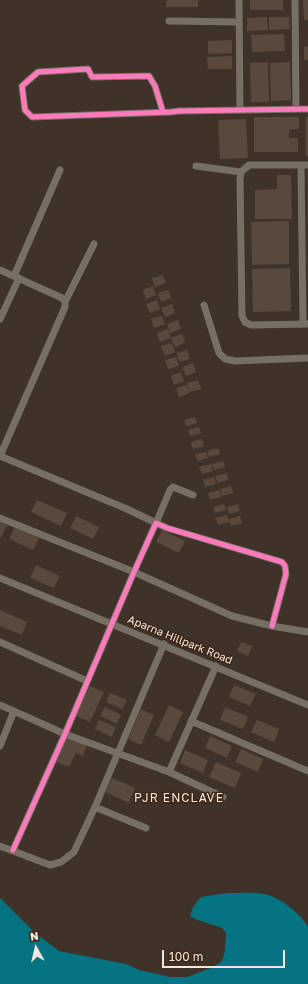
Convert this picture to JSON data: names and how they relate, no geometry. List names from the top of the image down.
{
  "streets": {
    "street": ["Aparna Hillpark Road"]
  },
  "districts": ["PJR ENCLAVE"],
  "scale_bar": "100 m",
  "north": "top"
}
